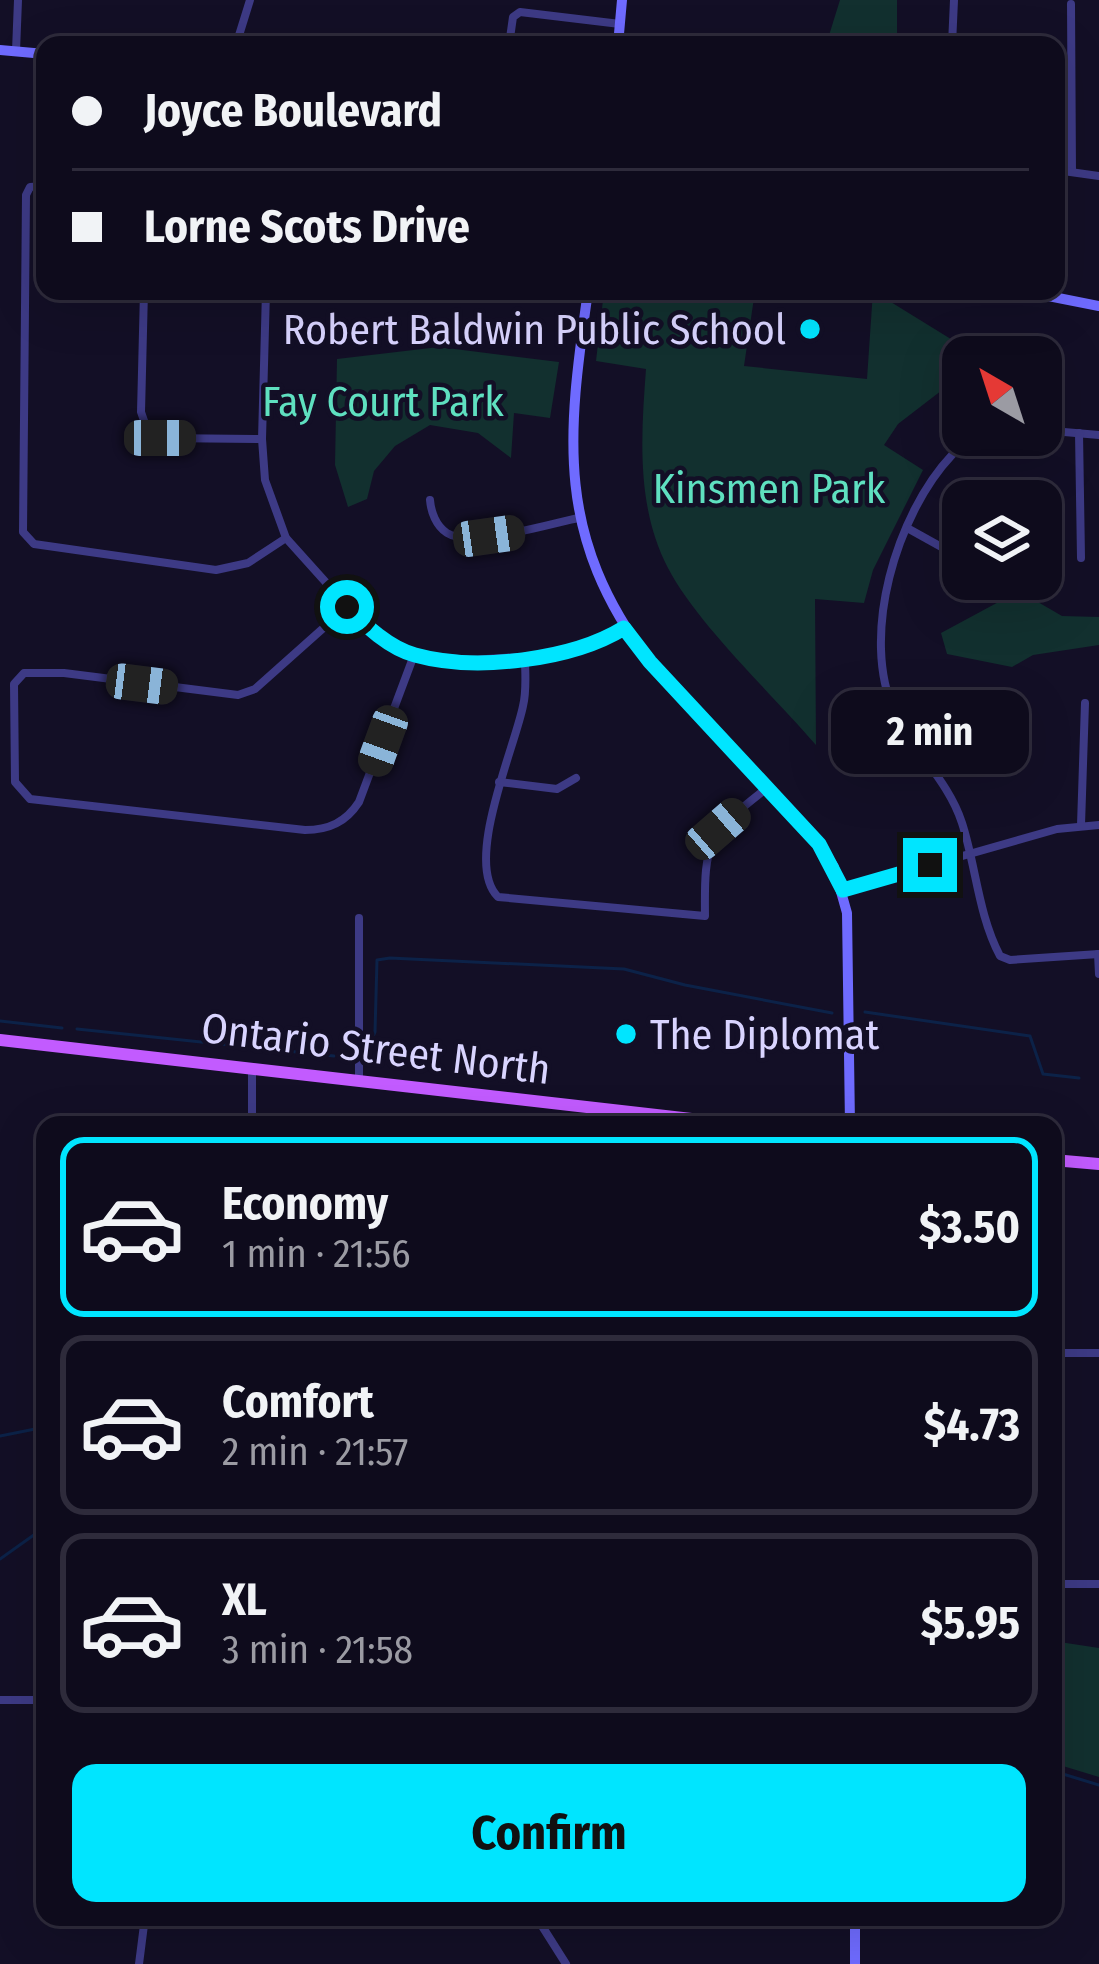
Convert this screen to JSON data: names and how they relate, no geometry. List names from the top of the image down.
{
  "streets": {
    "main road": ["Ontario Street North"]
  },
  "parks": ["Fay Court Park", "Kinsmen Park"],
  "places": ["Robert Baldwin Public School", "The Diplomat"],
  "north": "top left",
  "page": {
    "banner": ["Joyce Boulevard", "Lorne Scots Drive"],
    "bubble": "2 min",
    "list": [
      {
        "name": "Economy",
        "note": "1 min · 21:56",
        "value": "$3.50"
      },
      {
        "name": "Comfort",
        "note": "2 min · 21:57",
        "value": "$4.73"
      },
      {
        "name": "XL",
        "note": "3 min · 21:58",
        "value": "$5.95"
      }
    ],
    "buttons": "Confirm"
  }
}
